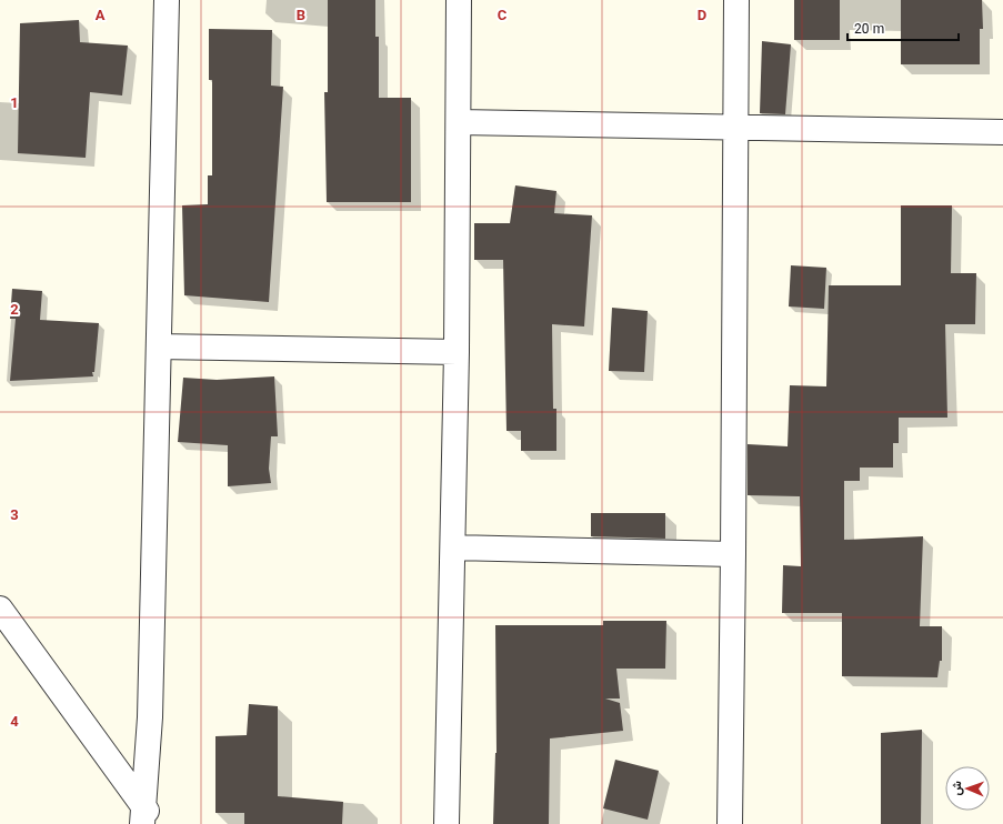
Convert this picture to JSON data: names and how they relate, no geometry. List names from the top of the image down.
{
  "scale_bar": "20 m",
  "north": "left",
  "grid": {
    "columns": [
      "A",
      "B",
      "C",
      "D"
    ],
    "rows": [
      "1",
      "2",
      "3",
      "4"
    ]
  }
}
